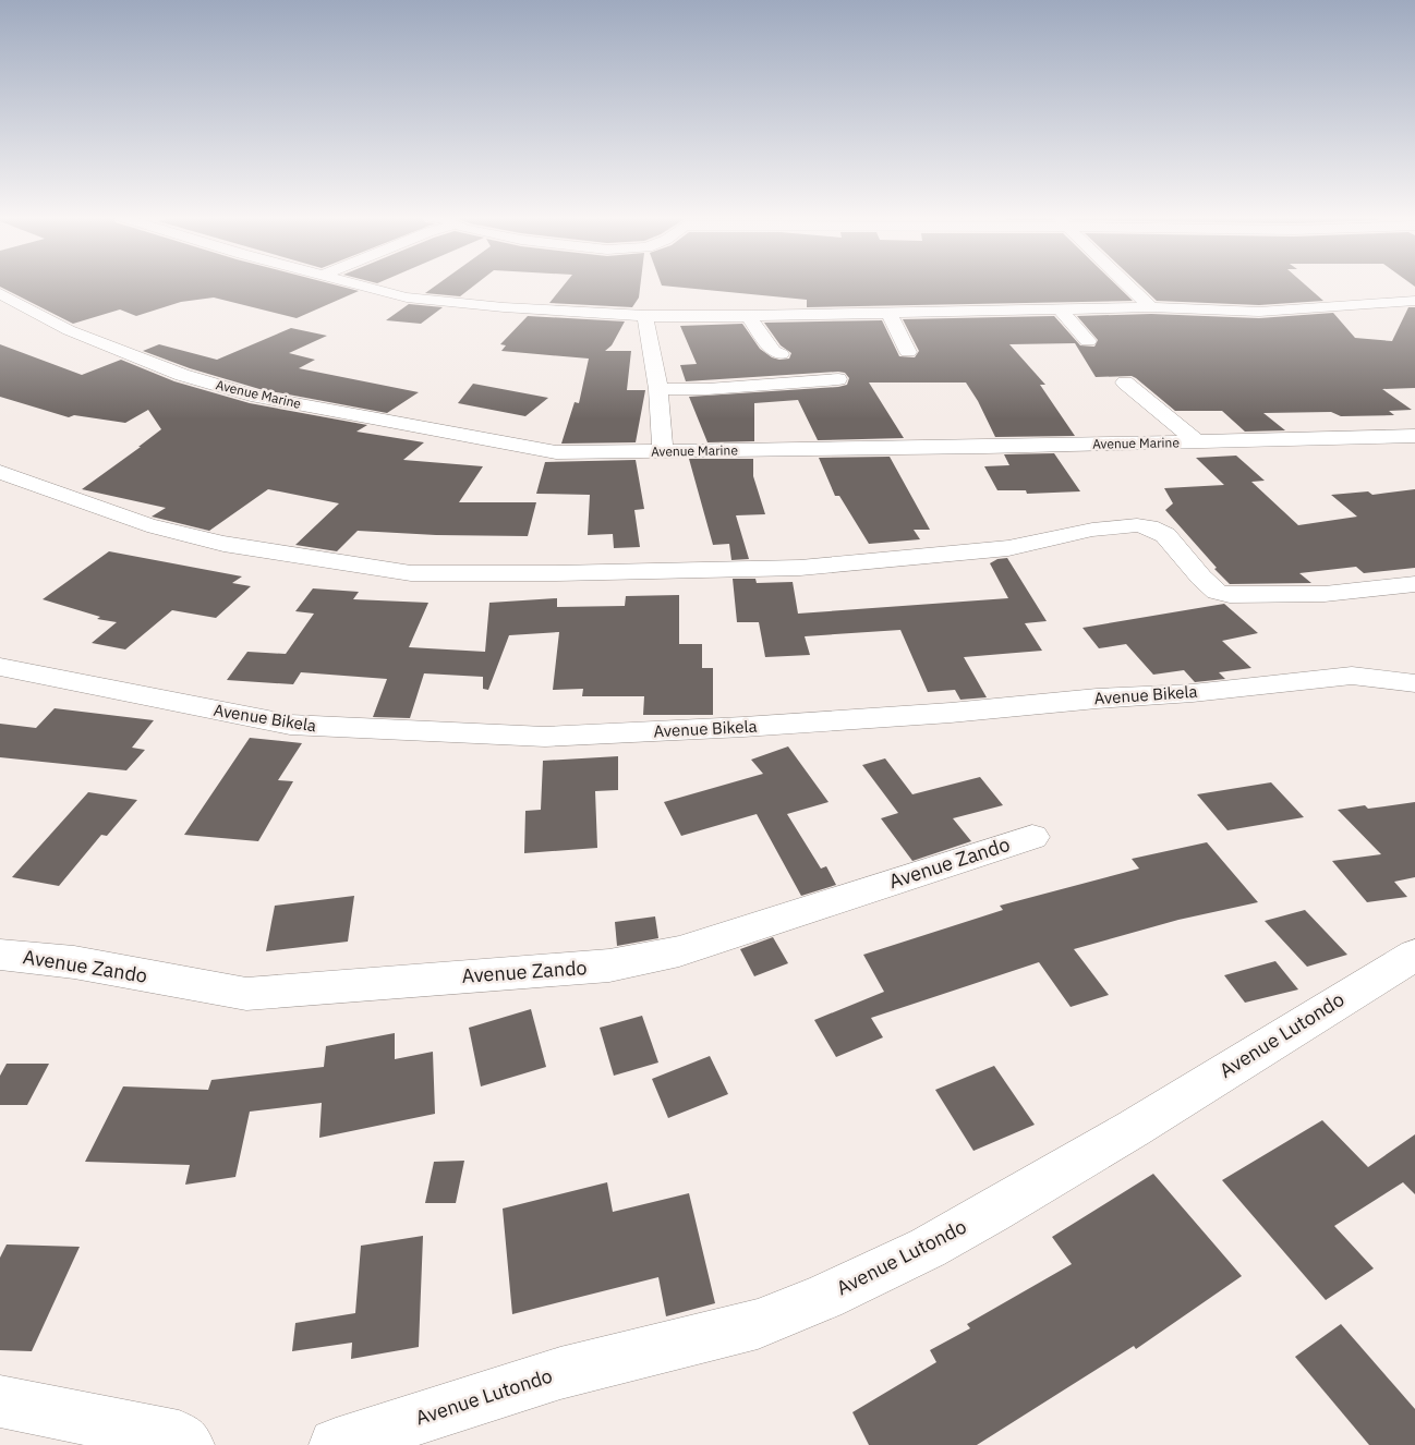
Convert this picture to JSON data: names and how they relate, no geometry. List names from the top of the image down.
{
  "streets": {
    "street": [
      "Avenue Marine",
      "Avenue Bikela",
      "Avenue Zando",
      "Avenue Lutondo"
    ]
  }
}
